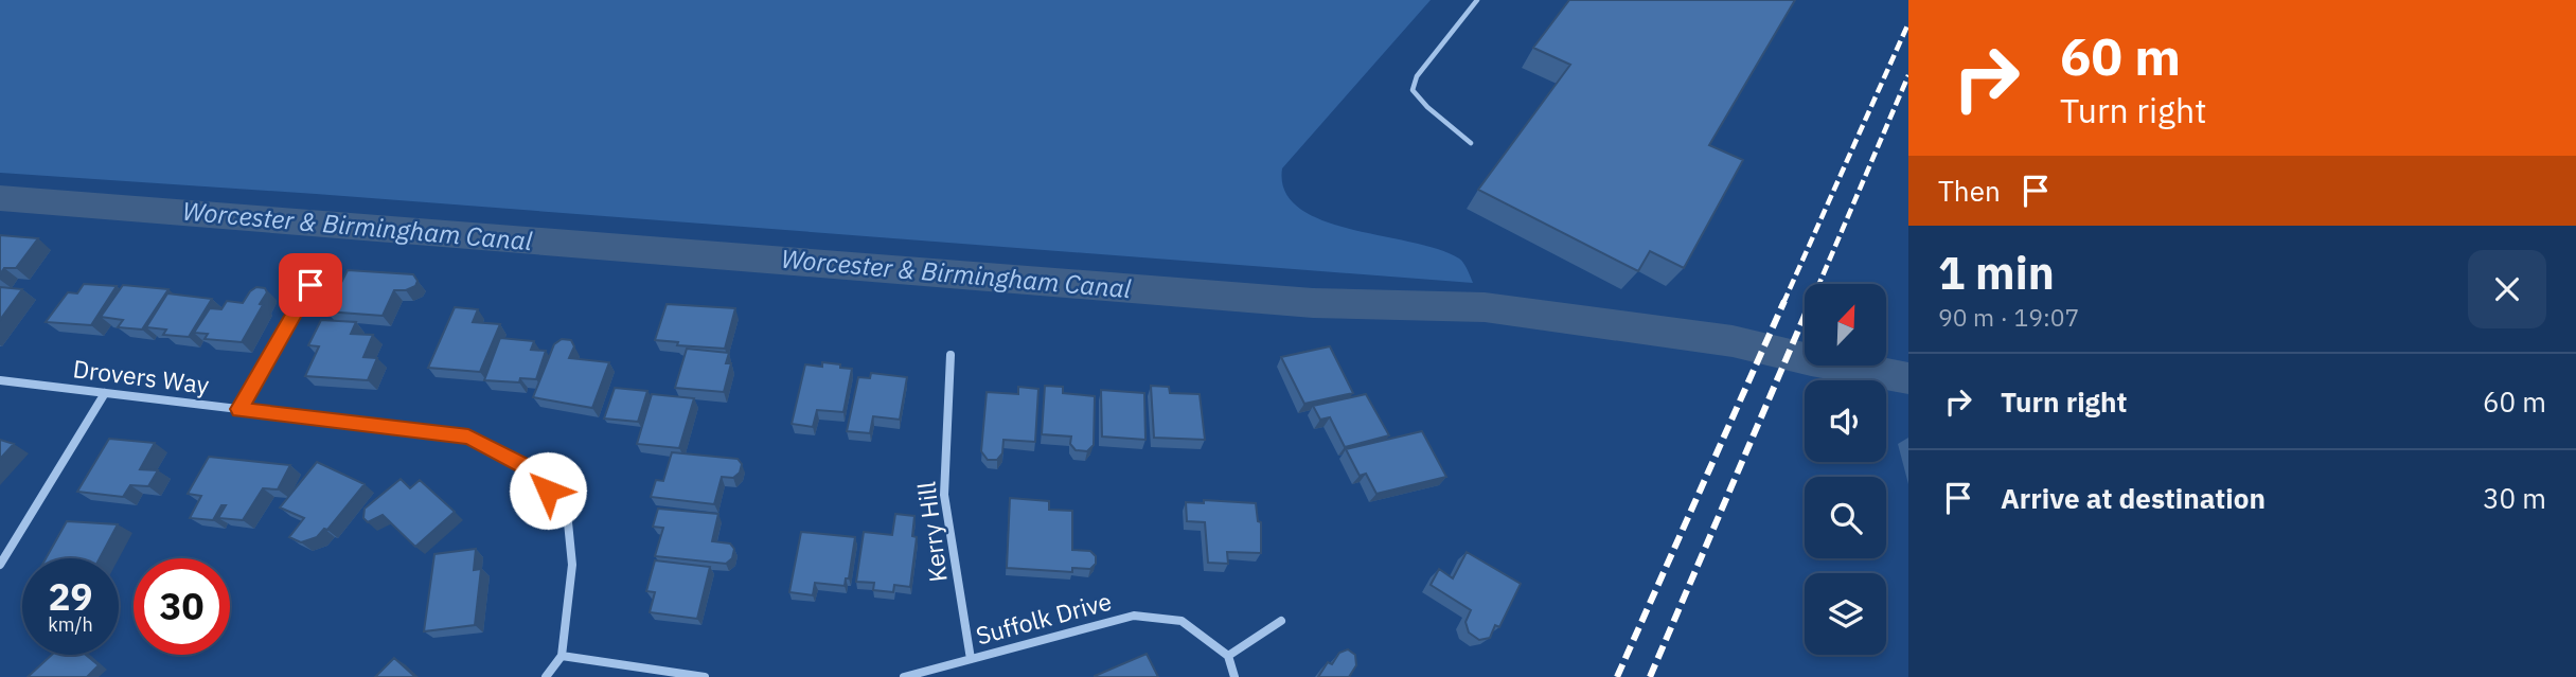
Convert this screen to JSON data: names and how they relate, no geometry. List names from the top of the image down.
{
  "streets": {
    "street": ["Drovers Way", "Kerry Hill", "Suffolk Drive"]
  },
  "crossings": [
    ["Kerry Hill", "Suffolk Drive"]
  ],
  "water": ["Worcester & Birmingham Canal"],
  "north": "top right",
  "page": {
    "turn": ["60 m", "Turn right"],
    "then": "Then",
    "heading": ["1 min", "90 m · 19:07"],
    "list": [
      {
        "name": "Turn right",
        "value": "60 m"
      },
      {
        "name": "Arrive at destination",
        "value": "30 m"
      }
    ],
    "speed": "29 km/h",
    "limit": "30"
  }
}
